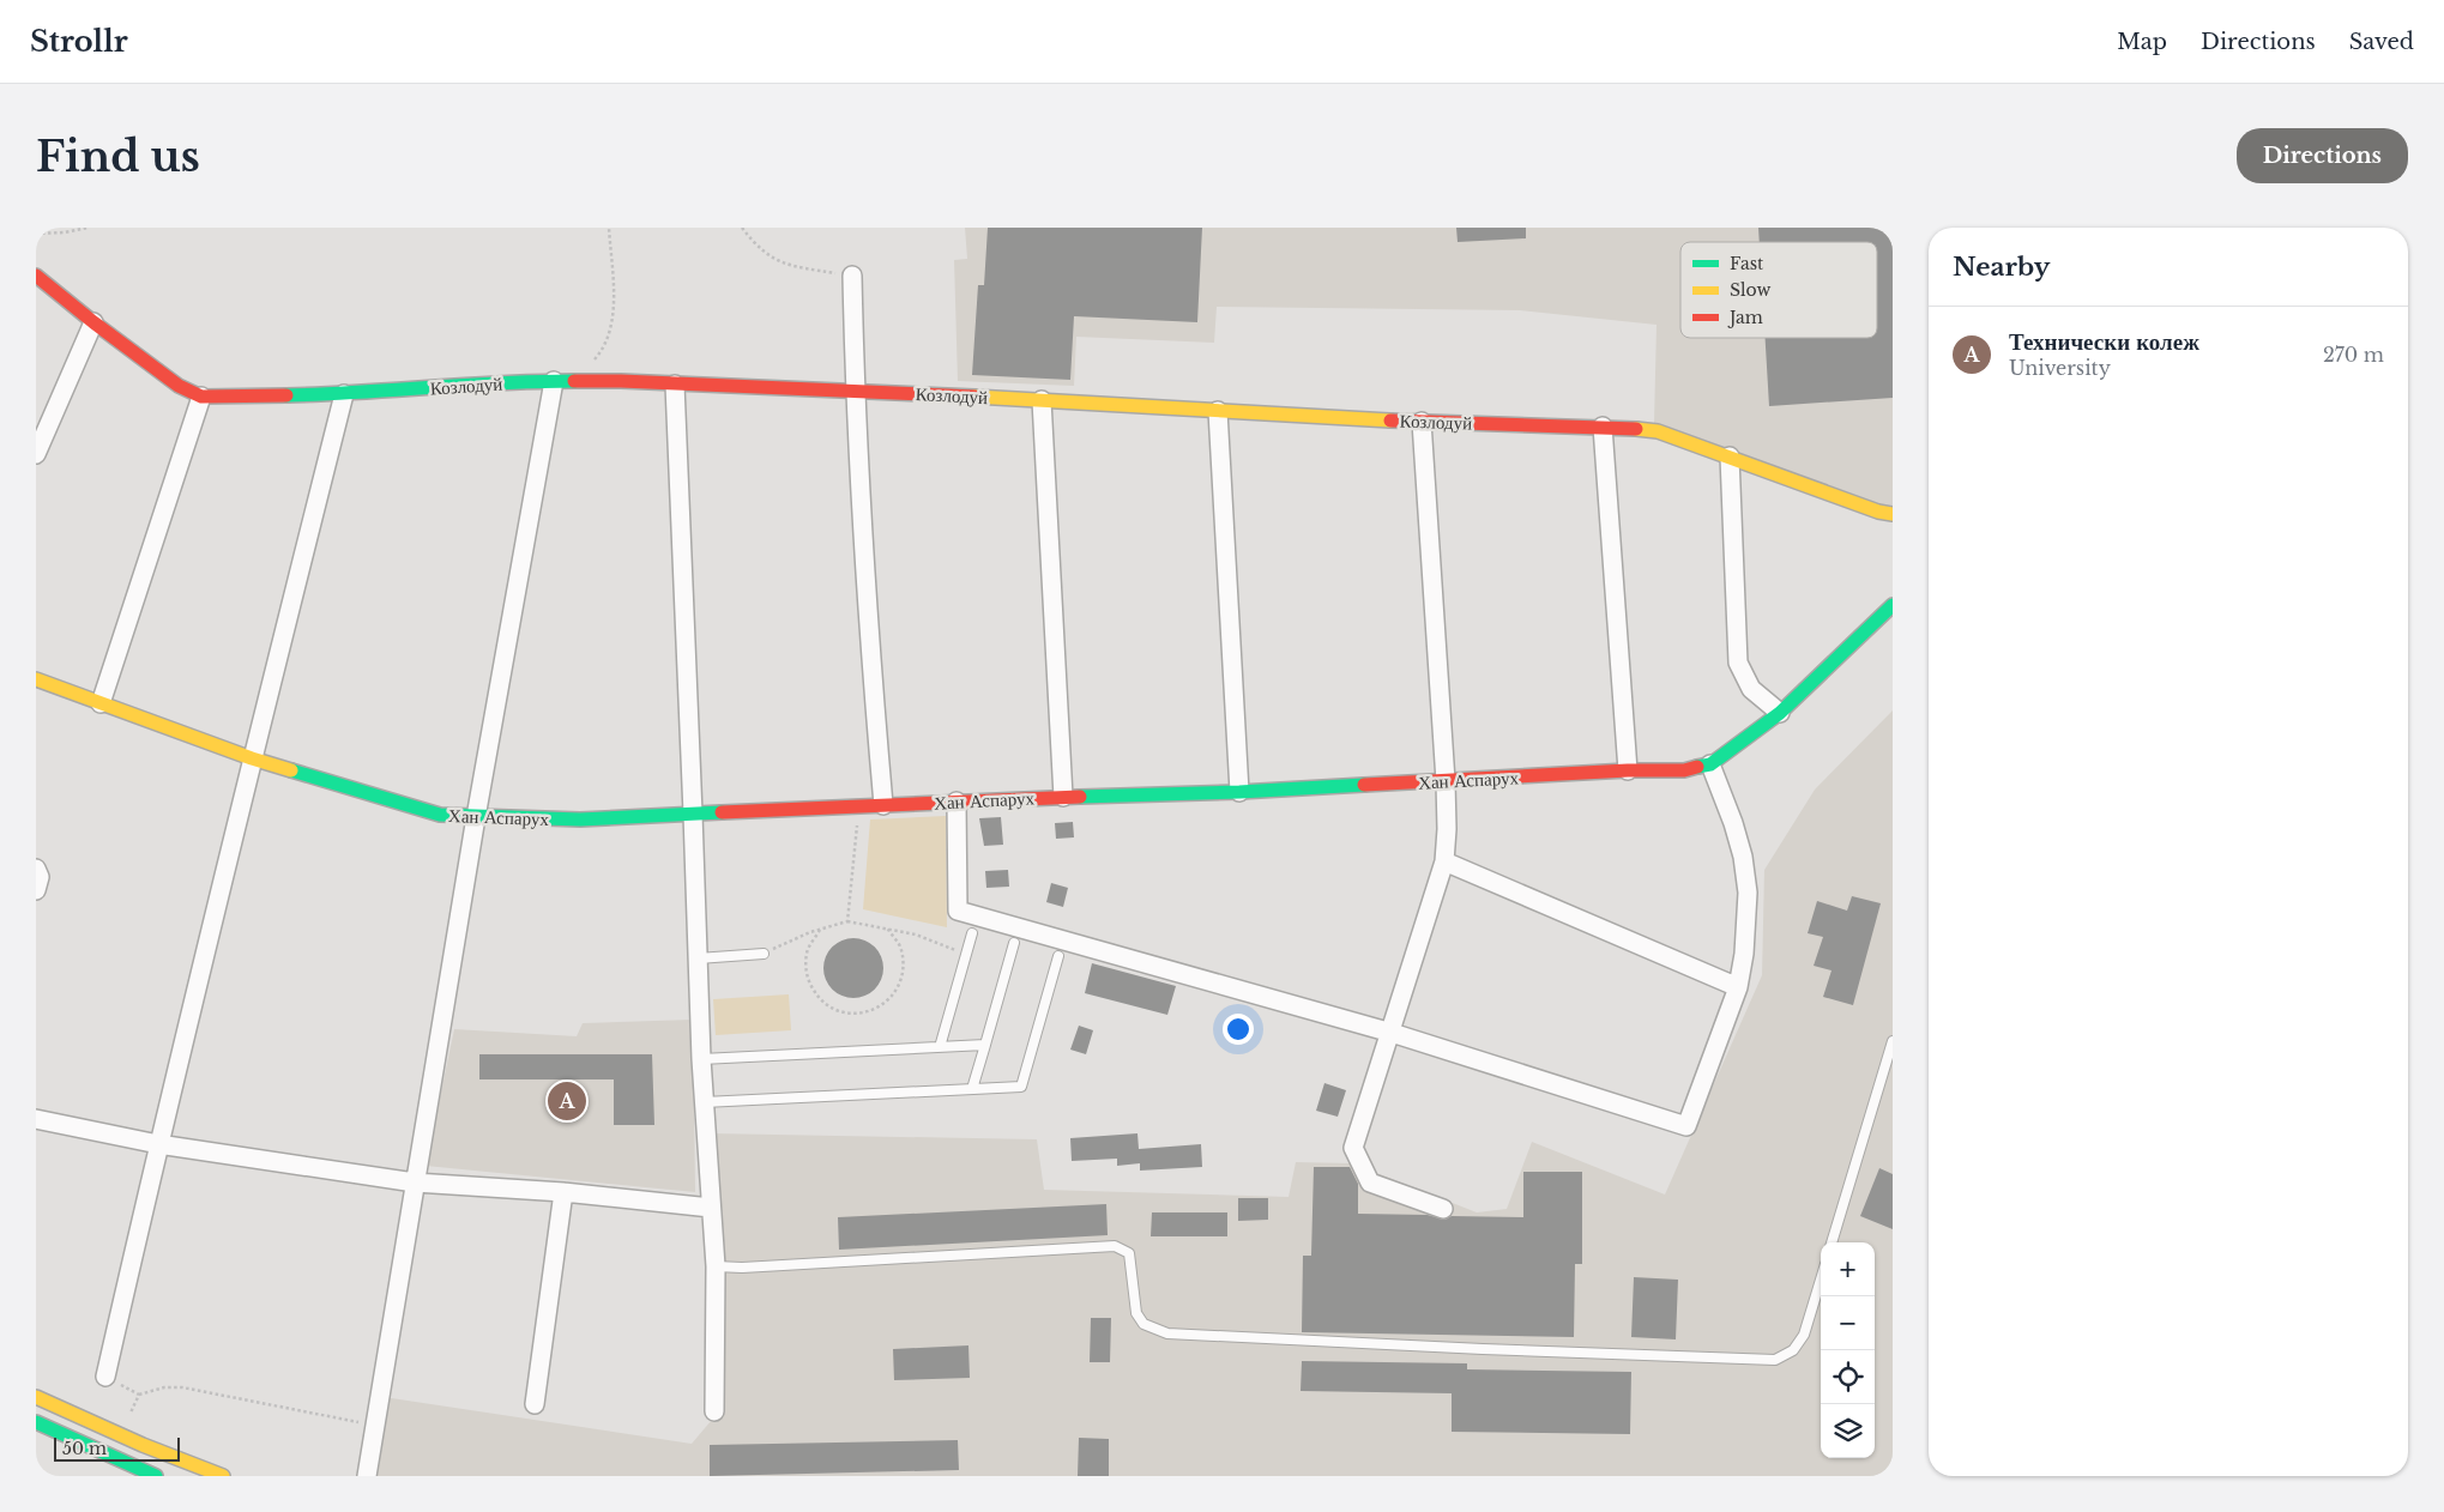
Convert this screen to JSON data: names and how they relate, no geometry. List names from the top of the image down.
{
  "streets": {
    "main road": ["Козлодуй", "Хан Аспарух"]
  },
  "legend": ["Fast", "Slow", "Jam"],
  "scale_bar": "50 m",
  "page": {
    "header": "Strollr",
    "nav": ["Map", "Directions", "Saved"],
    "buttons": "Directions",
    "title": "Find us",
    "heading": "Nearby",
    "list": [
      {
        "mark": "A",
        "name": "Технически колеж",
        "note": "University",
        "value": "270 m"
      }
    ],
    "pins": "A",
    "map_buttons": ["+", "−"],
    "scale": "50 m"
  }
}
